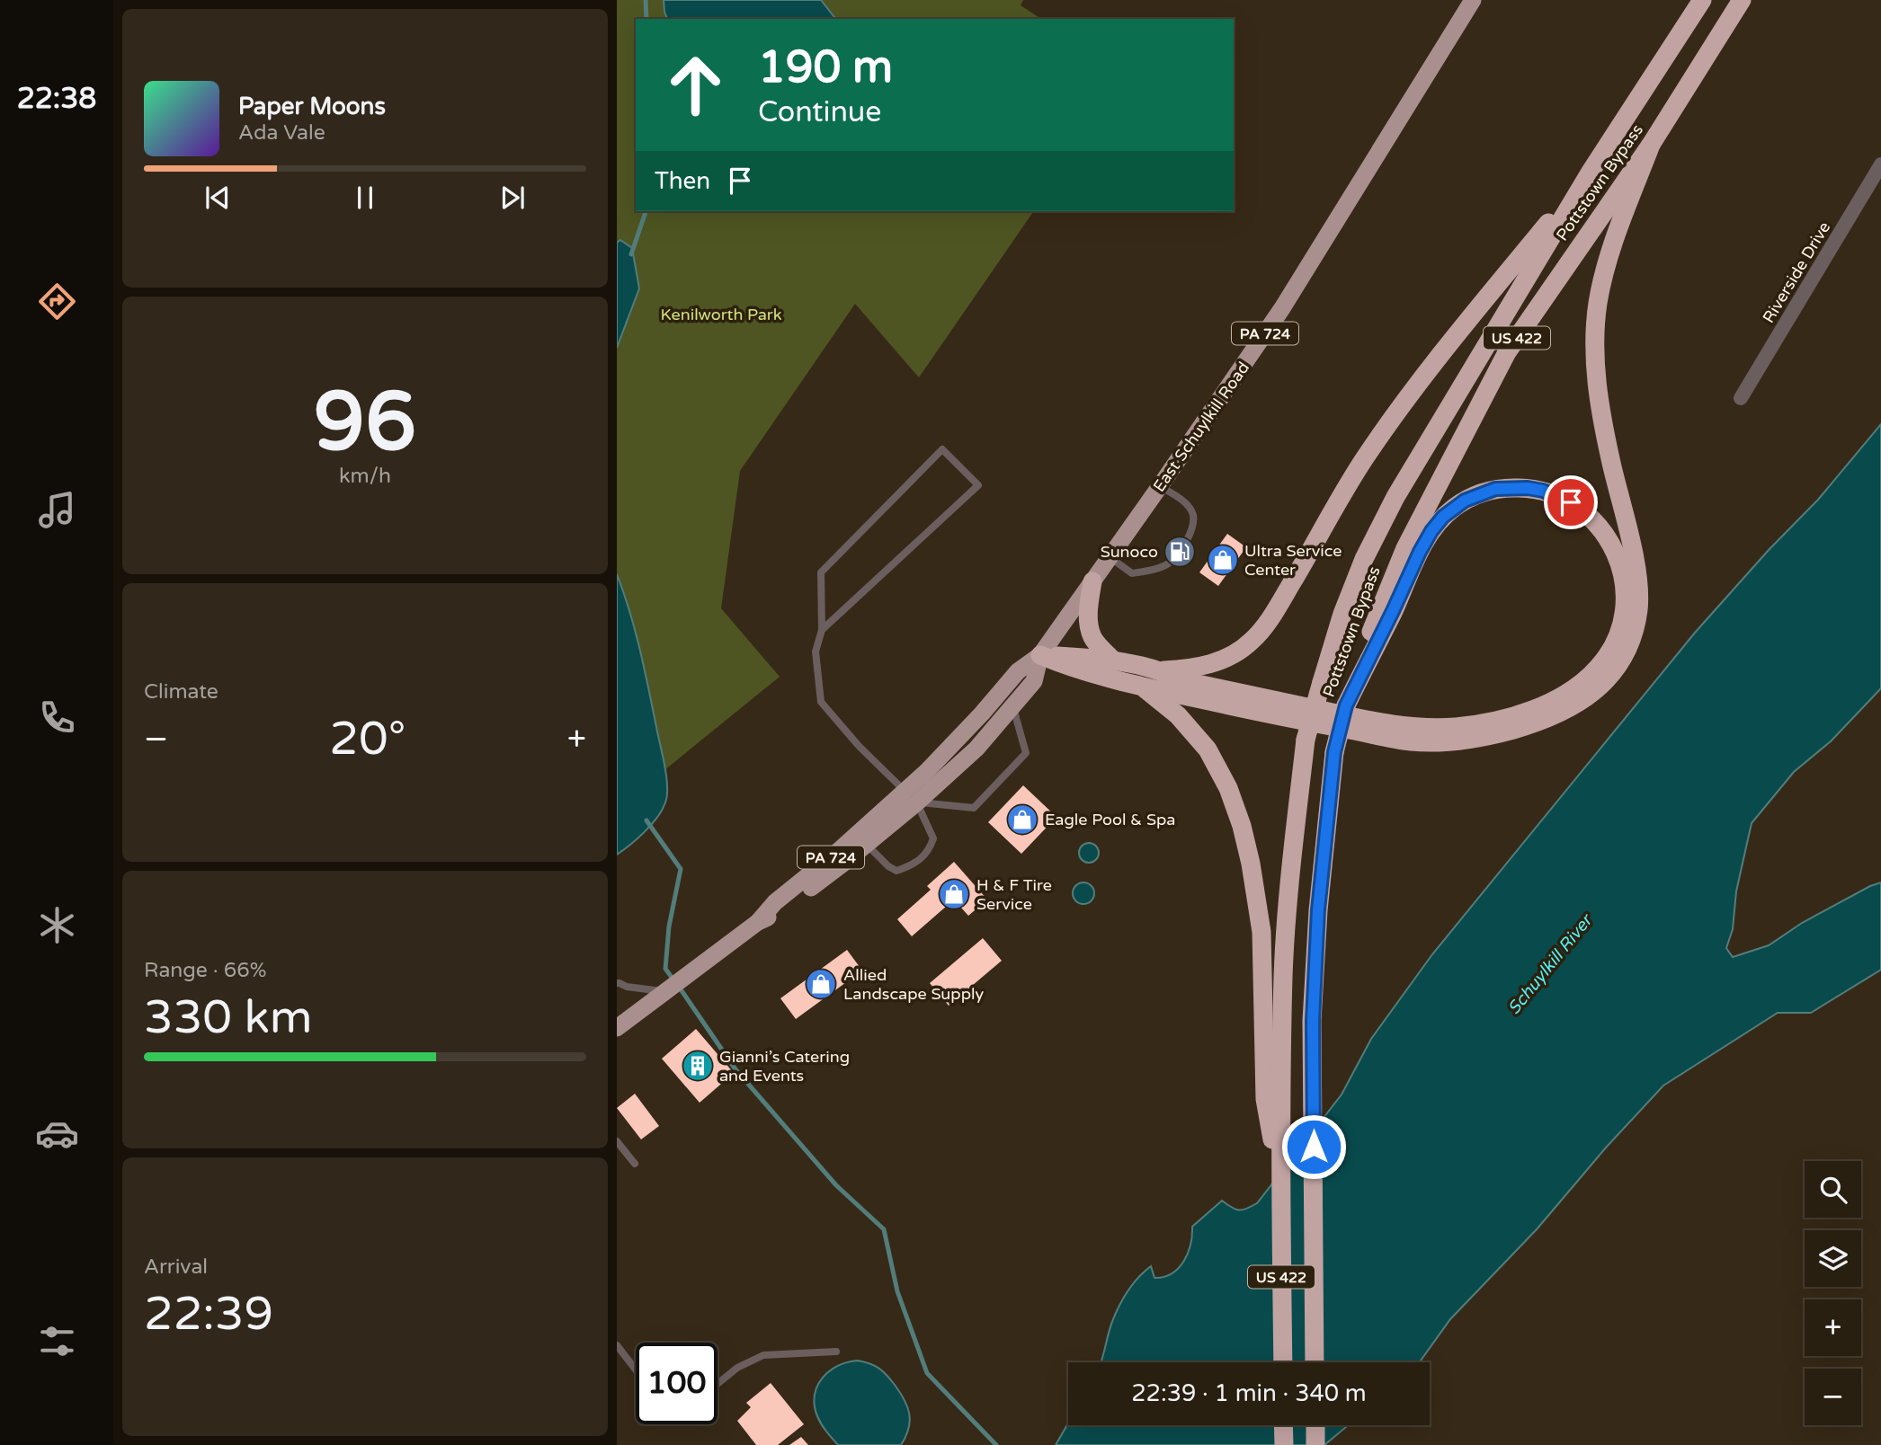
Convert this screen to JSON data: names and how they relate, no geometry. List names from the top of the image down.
{
  "streets": {
    "highway": ["Pottstown Bypass", "US 422"],
    "main road": ["PA 724", "East Schuylkill Road"],
    "street": ["Riverside Drive"]
  },
  "crossings": [
    ["Pottstown Bypass", "US 422"]
  ],
  "water": ["Schuylkill River"],
  "parks": ["Kenilworth Park"],
  "places": {
    "fuel station": ["Sunoco"],
    "shop": [
      "Ultra Service Center",
      "Eagle Pool & Spa",
      "H & F Tire Service",
      "Allied Landscape Supply"
    ],
    "building": ["Gianni’s Catering and Events"]
  },
  "page": {
    "tabs": "22:38",
    "turn": ["190 m", "Continue"],
    "song": ["Paper Moons", "Ada Vale"],
    "then": "Then",
    "tile": [
      ["96", "km/h"],
      "Climate",
      ["Range · 66%", "330 km"],
      ["Arrival", "22:39"]
    ],
    "heat": ["−", "20°", "+"],
    "map_buttons": ["+", "−"],
    "limit": "100",
    "trip": "22:39 · 1 min · 340 m"
  }
}
